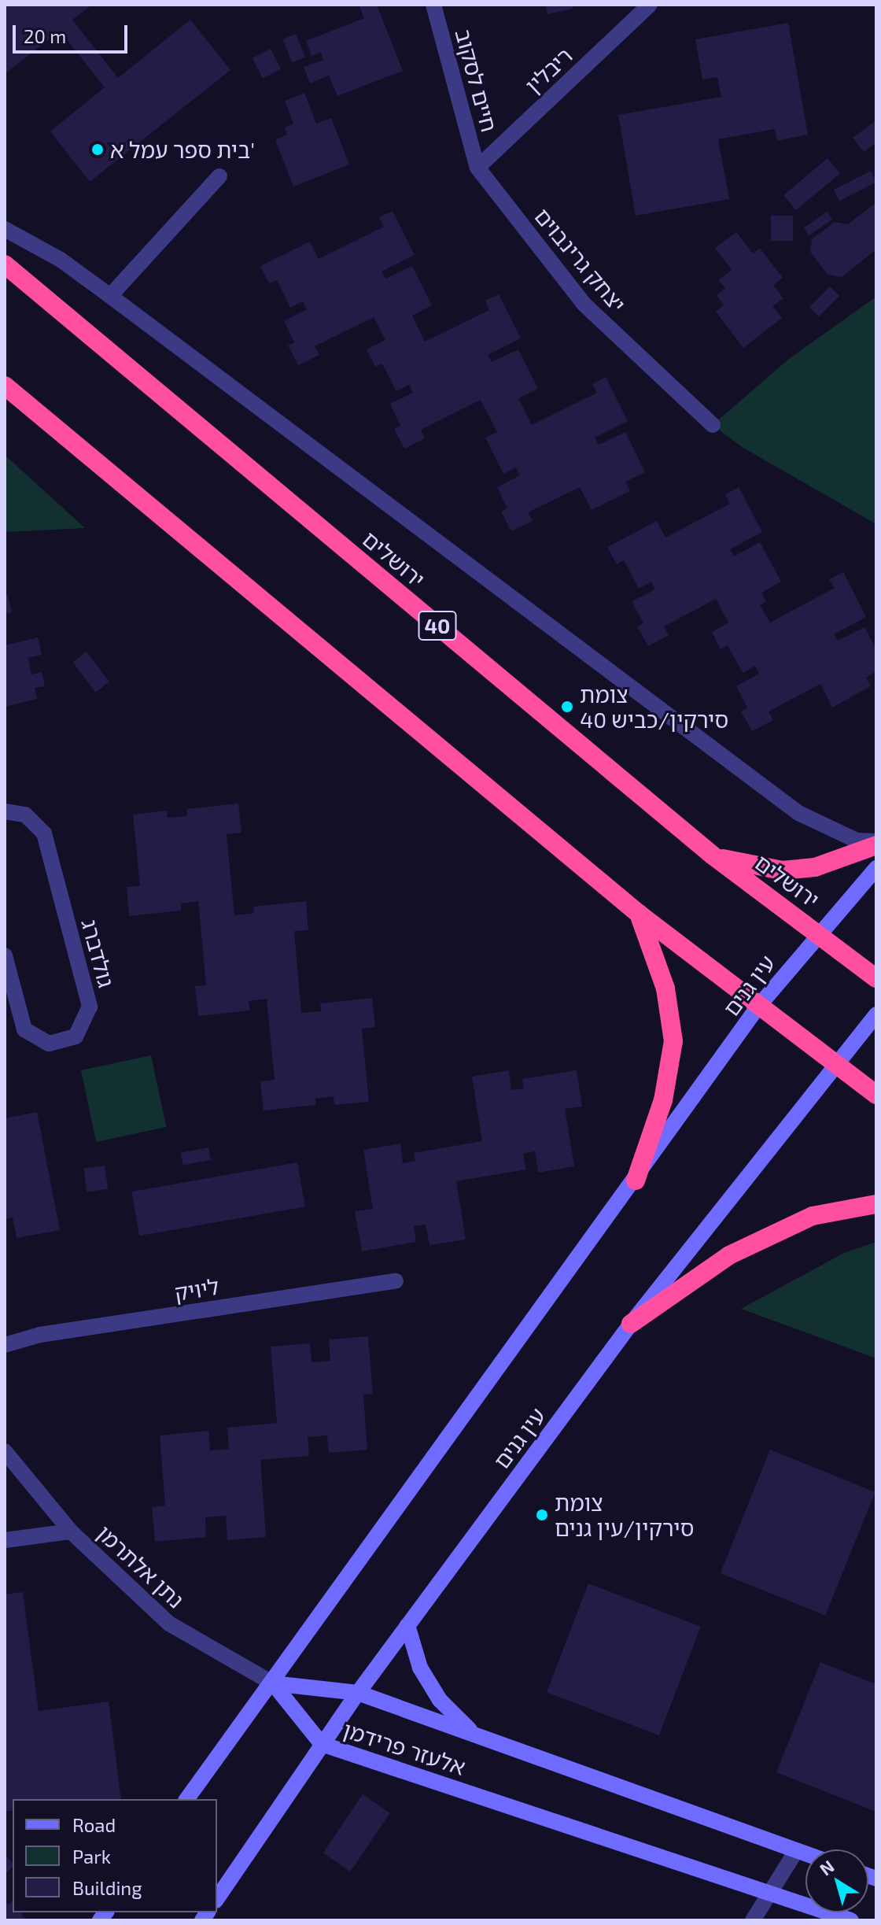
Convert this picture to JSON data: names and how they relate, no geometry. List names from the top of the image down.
{
  "streets": {
    "highway": ["ירושלים", "40"],
    "main road": ["עין גנים", "אלעזר פרידמן"],
    "street": [
      "ריבלין",
      "חיים לסקוב",
      "יצחק גרינבוים",
      "גולדברג",
      "ליויק",
      "נתן אלתרמן"
    ]
  },
  "crossings": [
    ["ריבלין", "חיים לסקוב"],
    ["ריבלין", "יצחק גרינבוים"],
    ["חיים לסקוב", "יצחק גרינבוים"],
    ["ירושלים", "עין גנים"],
    ["עין גנים", "נתן אלתרמן"],
    ["עין גנים", "אלעזר פרידמן"],
    ["נתן אלתרמן", "אלעזר פרידמן"]
  ],
  "places": ["בית ספר עמל א'", "צומת סירקין/כביש 40", "צומת סירקין/עין גנים"],
  "legend": ["Road", "Park", "Building"],
  "scale_bar": "20 m",
  "north": "top left"
}
